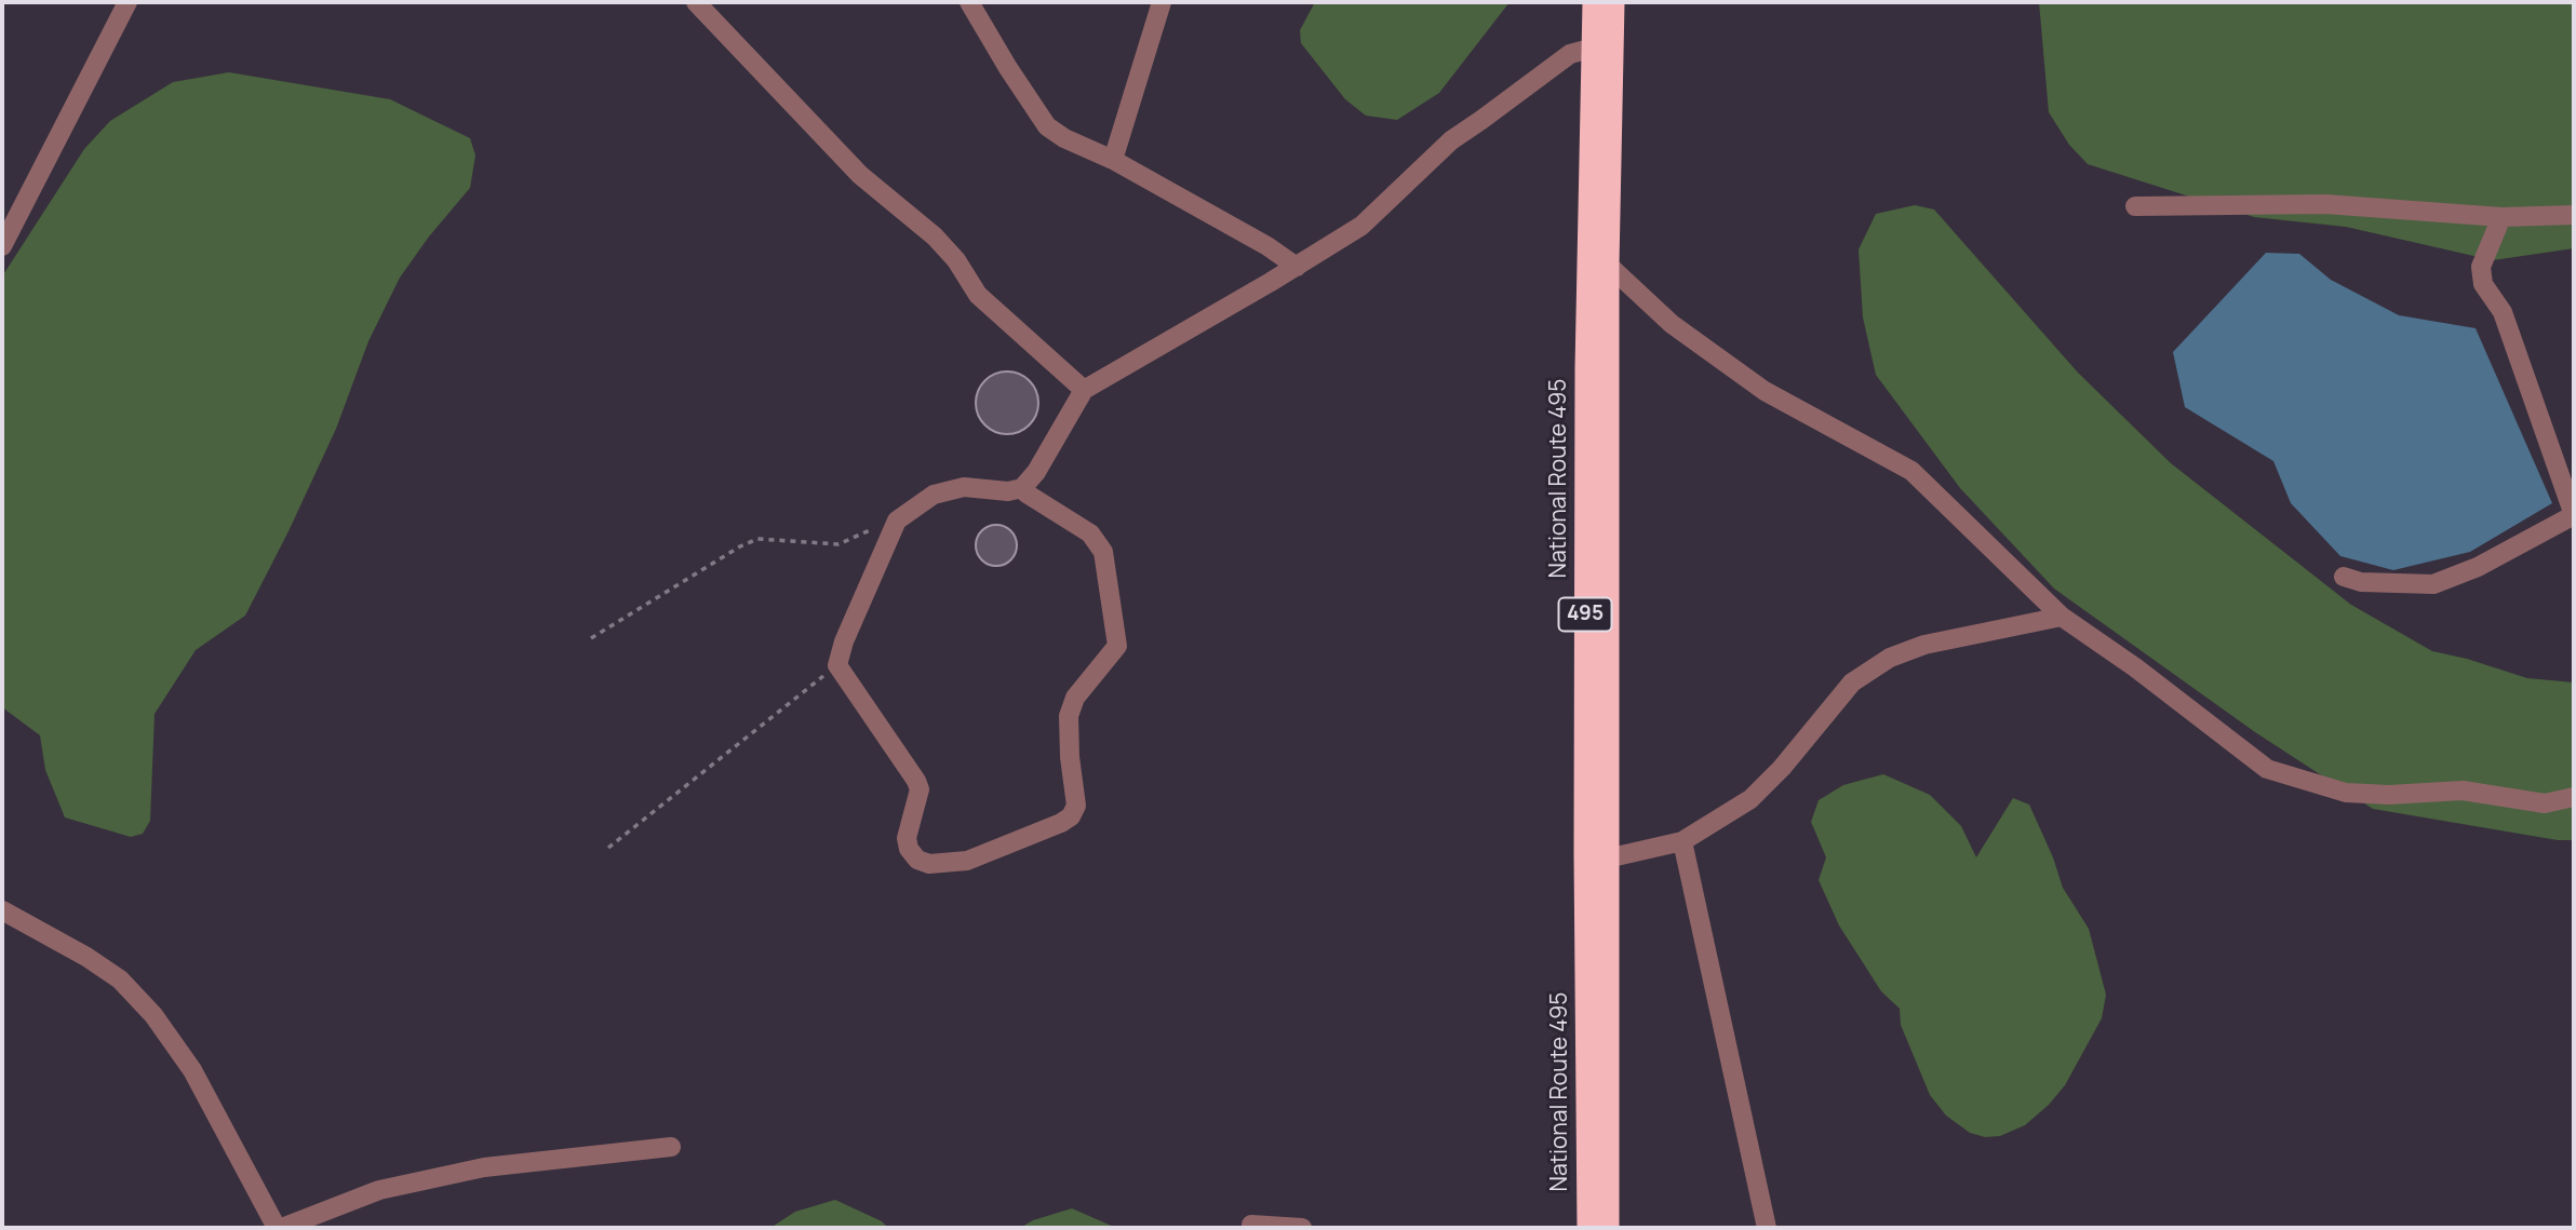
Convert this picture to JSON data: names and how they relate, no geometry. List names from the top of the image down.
{
  "streets": {
    "highway": ["National Route 495", "495"]
  }
}
